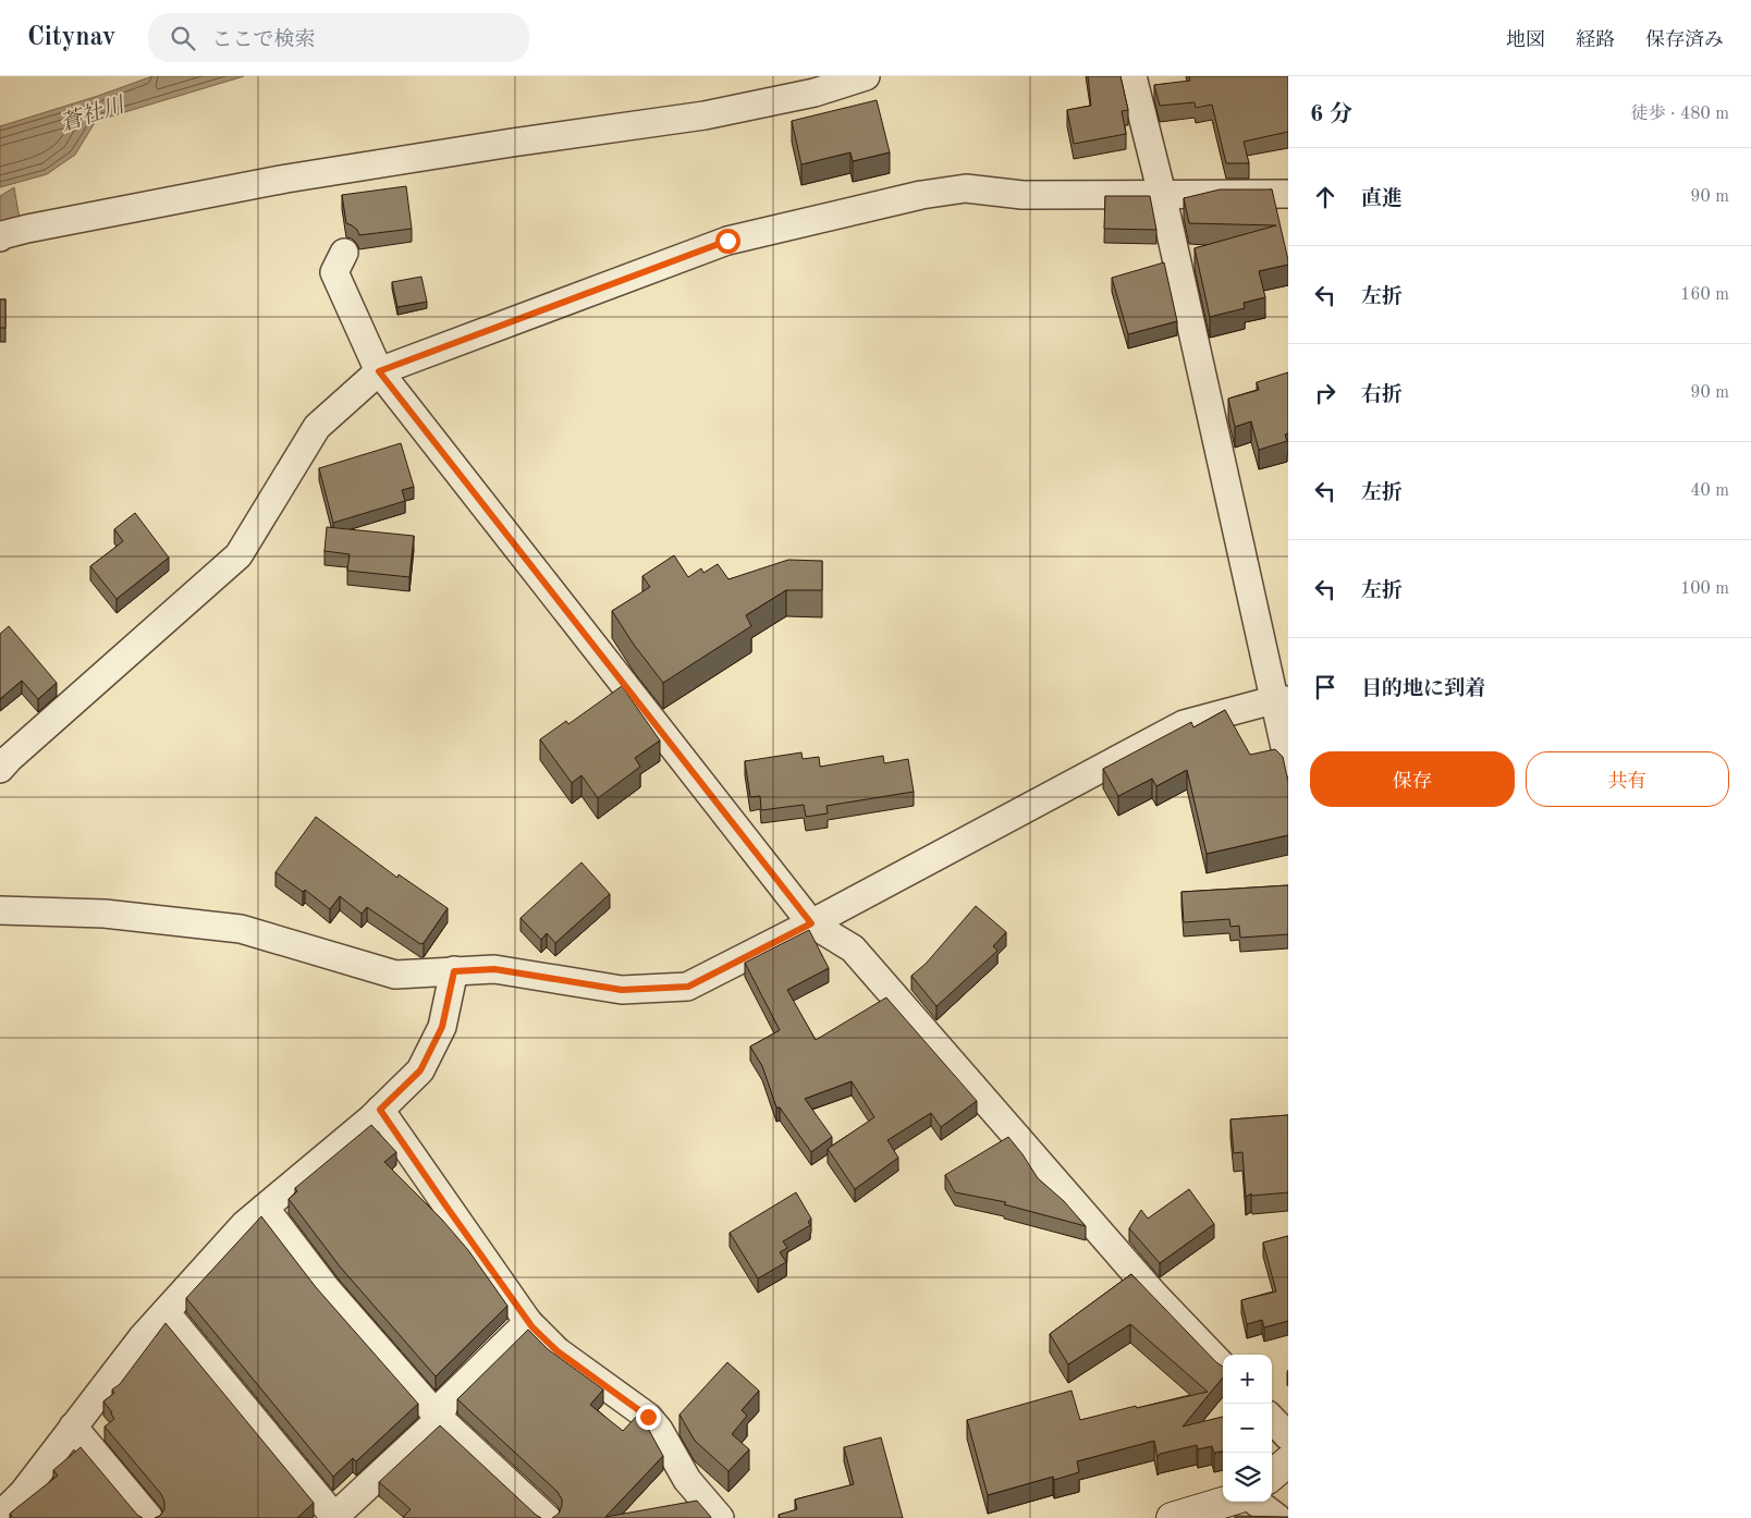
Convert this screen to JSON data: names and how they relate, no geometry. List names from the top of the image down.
{
  "water": ["蒼社川"],
  "page": {
    "header": "Citynav",
    "search": "ここで検索",
    "nav": ["地図", "経路", "保存済み"],
    "heading": ["6 分", "徒歩 · 480 m"],
    "list": [
      ["直進", "90 m"],
      ["左折", "160 m"],
      ["右折", "90 m"],
      ["左折", "40 m"],
      ["左折", "100 m"],
      "目的地に到着"
    ],
    "buttons": ["保存", "共有"],
    "map_buttons": ["+", "−"]
  }
}
